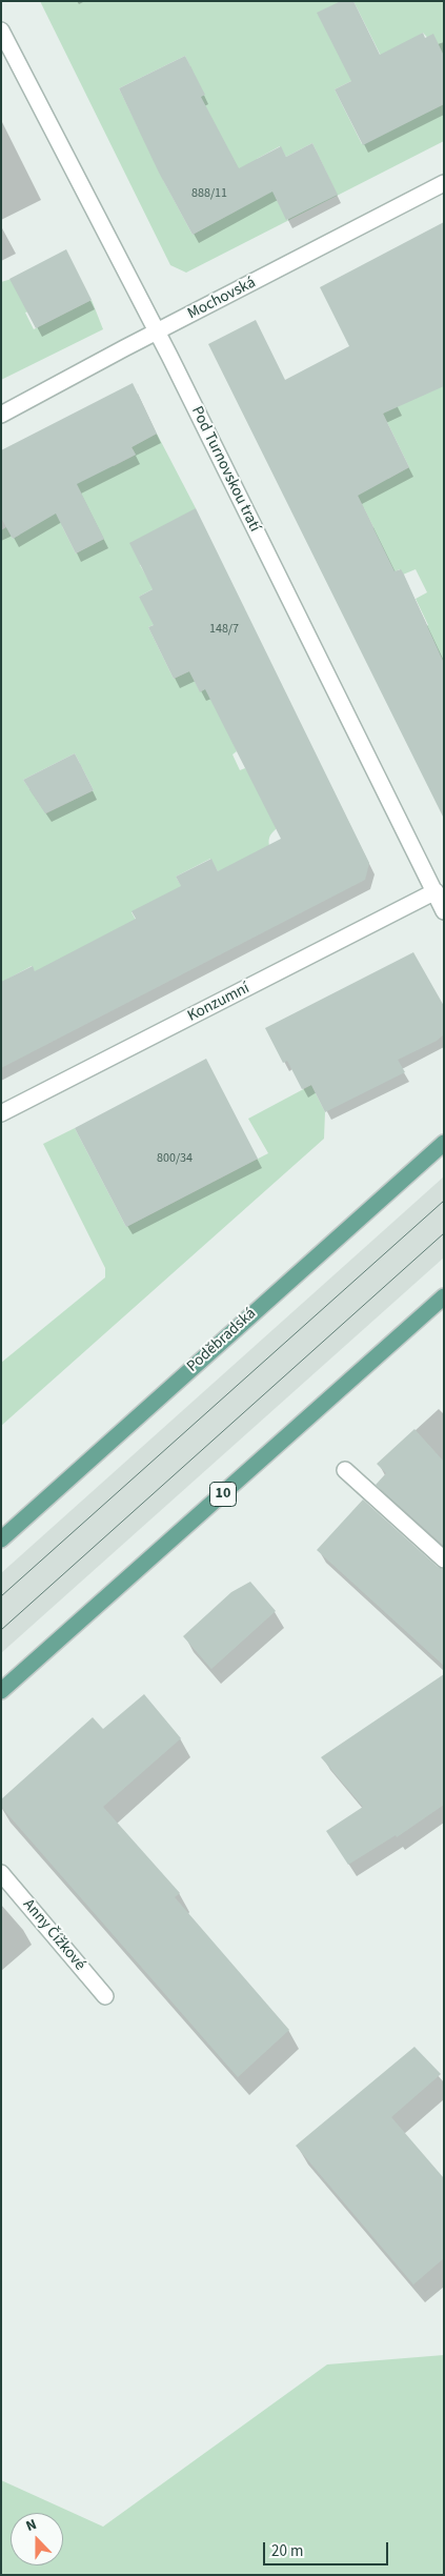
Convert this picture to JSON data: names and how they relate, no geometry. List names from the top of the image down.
{
  "streets": {
    "main road": ["Poděbradská", "10"],
    "street": [
      "Mochovská",
      "Pod Turnovskou tratí",
      "Konzumní",
      "Anny Čížkové"
    ]
  },
  "crossings": [
    ["Mochovská", "Pod Turnovskou tratí"],
    ["Pod Turnovskou tratí", "Konzumní"]
  ],
  "house_numbers": ["888/11", "148/7", "800/34"],
  "scale_bar": "20 m",
  "north": "top"
}
